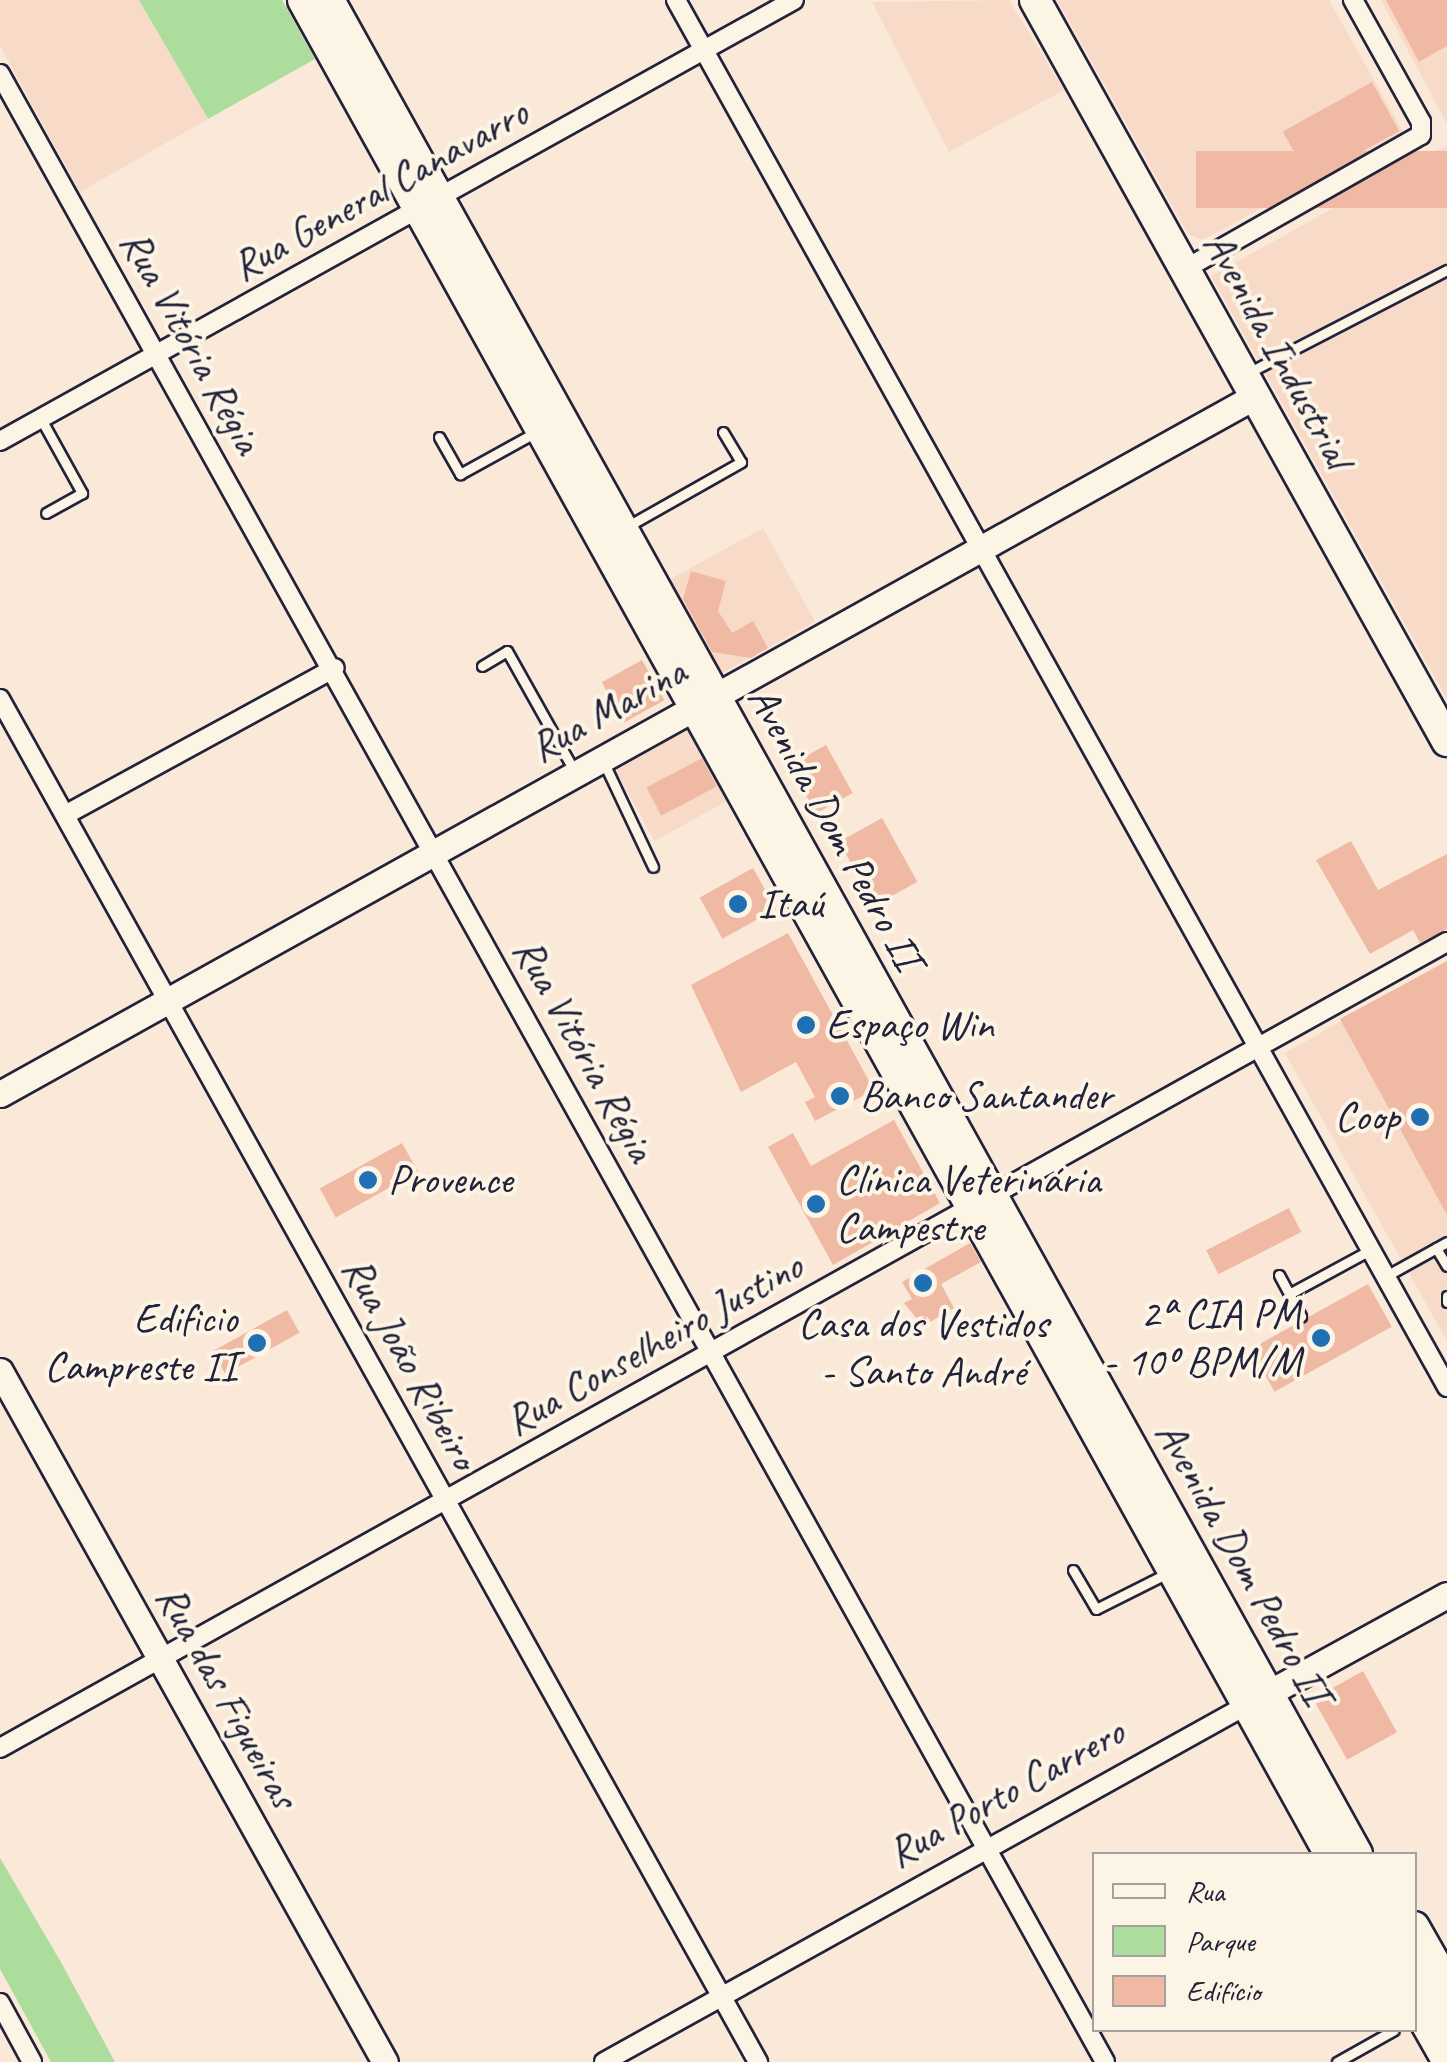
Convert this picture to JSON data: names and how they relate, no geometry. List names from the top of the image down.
{
  "streets": {
    "main road": ["Avenida Industrial", "Avenida Dom Pedro II"],
    "street": [
      "Rua General Canavarro",
      "Rua Vitória Régia",
      "Rua Marina",
      "Rua Conselheiro Justino",
      "Rua João Ribeiro",
      "Rua das Figueiras",
      "Rua Porto Carrero"
    ]
  },
  "crossings": [
    ["Rua General Canavarro", "Rua Vitória Régia"],
    ["Rua General Canavarro", "Avenida Dom Pedro II"],
    ["Rua Vitória Régia", "Rua Marina"],
    ["Rua Vitória Régia", "Rua Conselheiro Justino"],
    ["Rua Vitória Régia", "Rua Porto Carrero"],
    ["Avenida Industrial", "Rua Marina"],
    ["Rua Marina", "Avenida Dom Pedro II"],
    ["Rua Marina", "Rua João Ribeiro"],
    ["Avenida Dom Pedro II", "Rua Conselheiro Justino"],
    ["Avenida Dom Pedro II", "Rua Porto Carrero"],
    ["Rua Conselheiro Justino", "Rua João Ribeiro"],
    ["Rua Conselheiro Justino", "Rua das Figueiras"],
    ["Rua João Ribeiro", "Rua Porto Carrero"]
  ],
  "places": [
    "Itaú",
    "Espaço Win",
    "Banco Santander",
    "Coop",
    "Provence",
    "Clínica Veterinária Campestre",
    "Casa dos Vestidos - Santo André",
    "2ª CIA PM - 10º BPM/M",
    "Edificio Campreste II"
  ],
  "legend": ["Rua", "Parque", "Edifício"]
}
